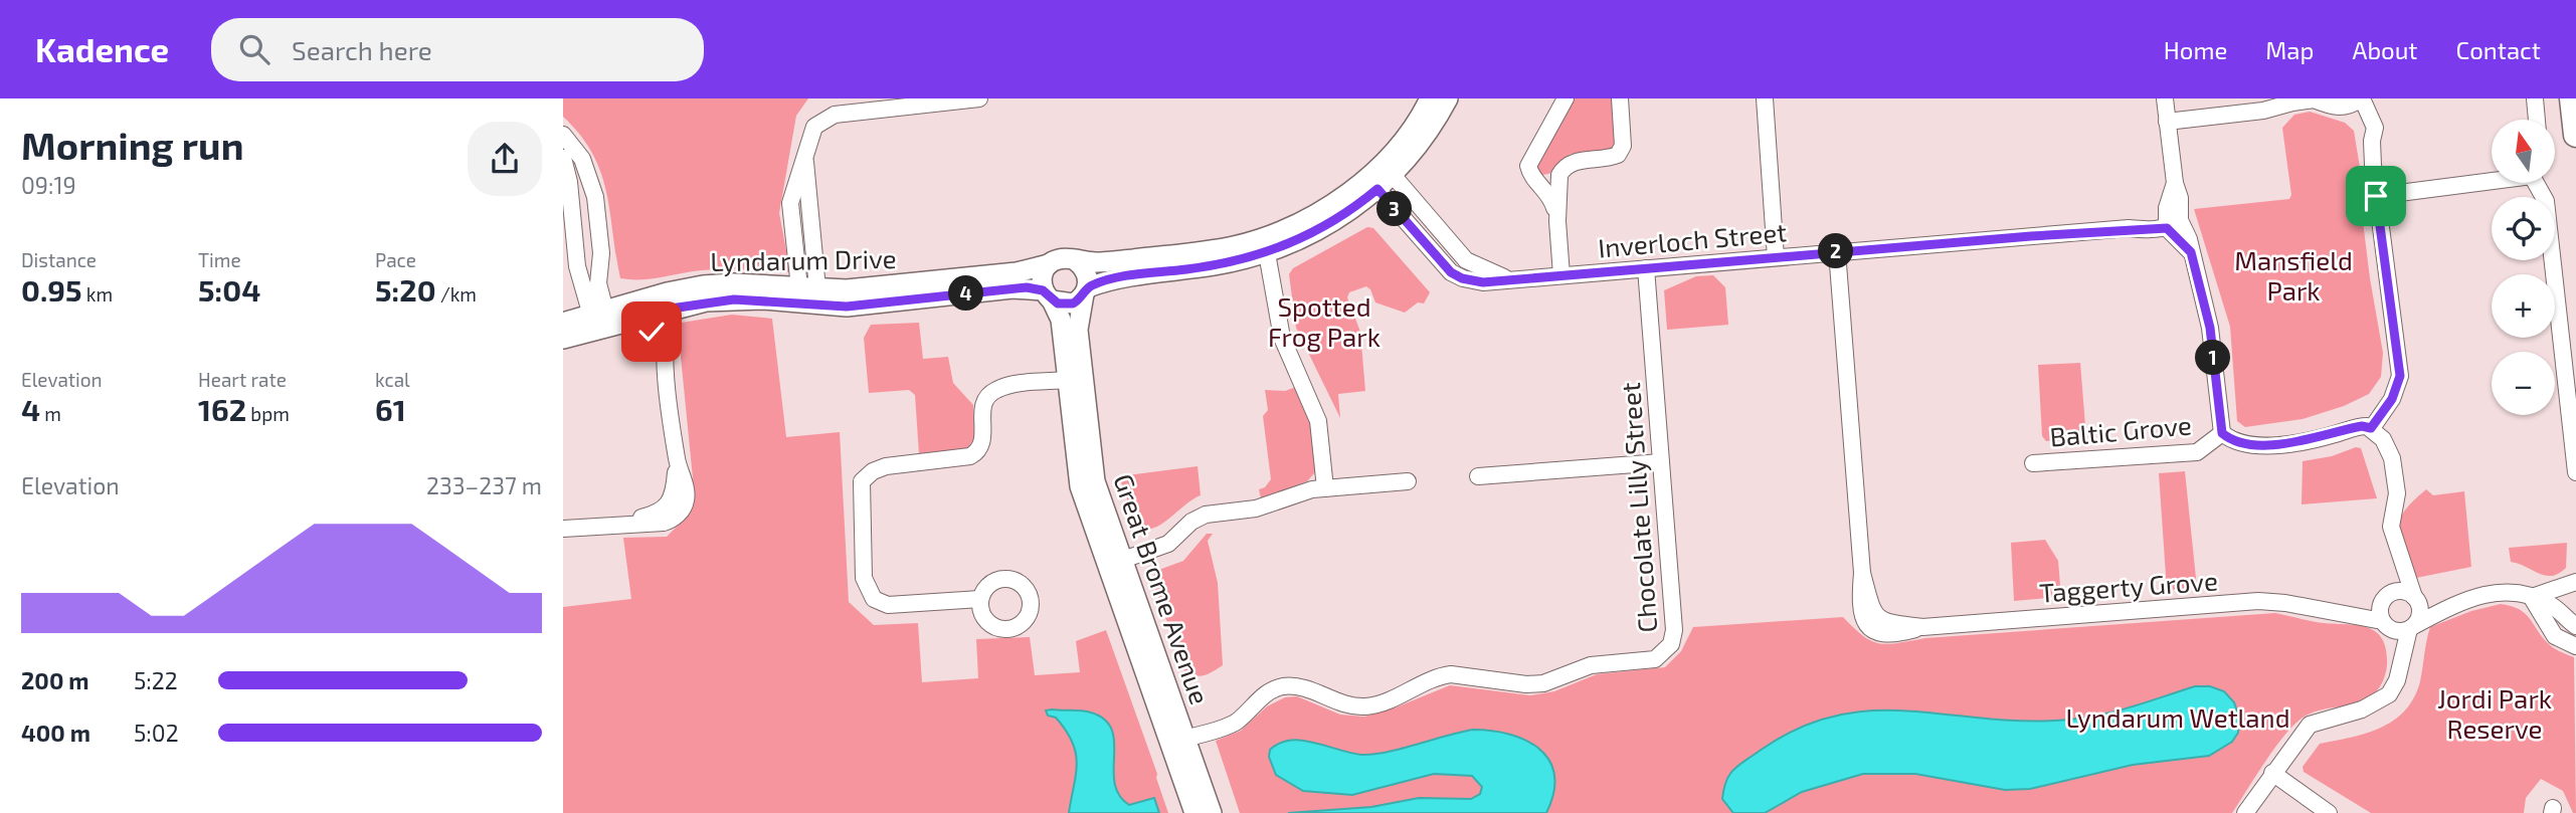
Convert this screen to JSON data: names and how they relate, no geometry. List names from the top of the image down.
{
  "streets": {
    "street": [
      "Inverloch Street",
      "Lyndarum Drive",
      "Baltic Grove",
      "Chocolate Lilly Street",
      "Taggerty Grove",
      "Great Brome Avenue"
    ]
  },
  "crossings": [
    ["Inverloch Street", "Chocolate Lilly Street"],
    ["Inverloch Street", "Taggerty Grove"],
    ["Lyndarum Drive", "Great Brome Avenue"],
    ["Chocolate Lilly Street", "Great Brome Avenue"]
  ],
  "parks": [
    "Mansfield Park",
    "Spotted Frog Park",
    "Jordi Park Reserve",
    "Lyndarum Wetland"
  ],
  "north": "top",
  "page": {
    "header": "Kadence",
    "search": "Search here",
    "nav": [
      "Home",
      "Map",
      "About",
      "Contact"
    ],
    "heading": ["Morning run", "09:19"],
    "map_buttons": ["+", "−"],
    "pins": [
      "3",
      "2",
      "4",
      "1"
    ],
    "stats": [
      ["Distance", "0.95 km"],
      ["Time", "5:04"],
      ["Pace", "5:20 /km"],
      ["Elevation", "4 m"],
      ["Heart rate", "162 bpm"],
      ["kcal", "61"]
    ],
    "chart": ["Elevation", "233–237 m"],
    "list": [
      {
        "name": "200 m",
        "note": "5:22"
      },
      {
        "name": "400 m",
        "note": "5:02"
      }
    ]
  }
}
